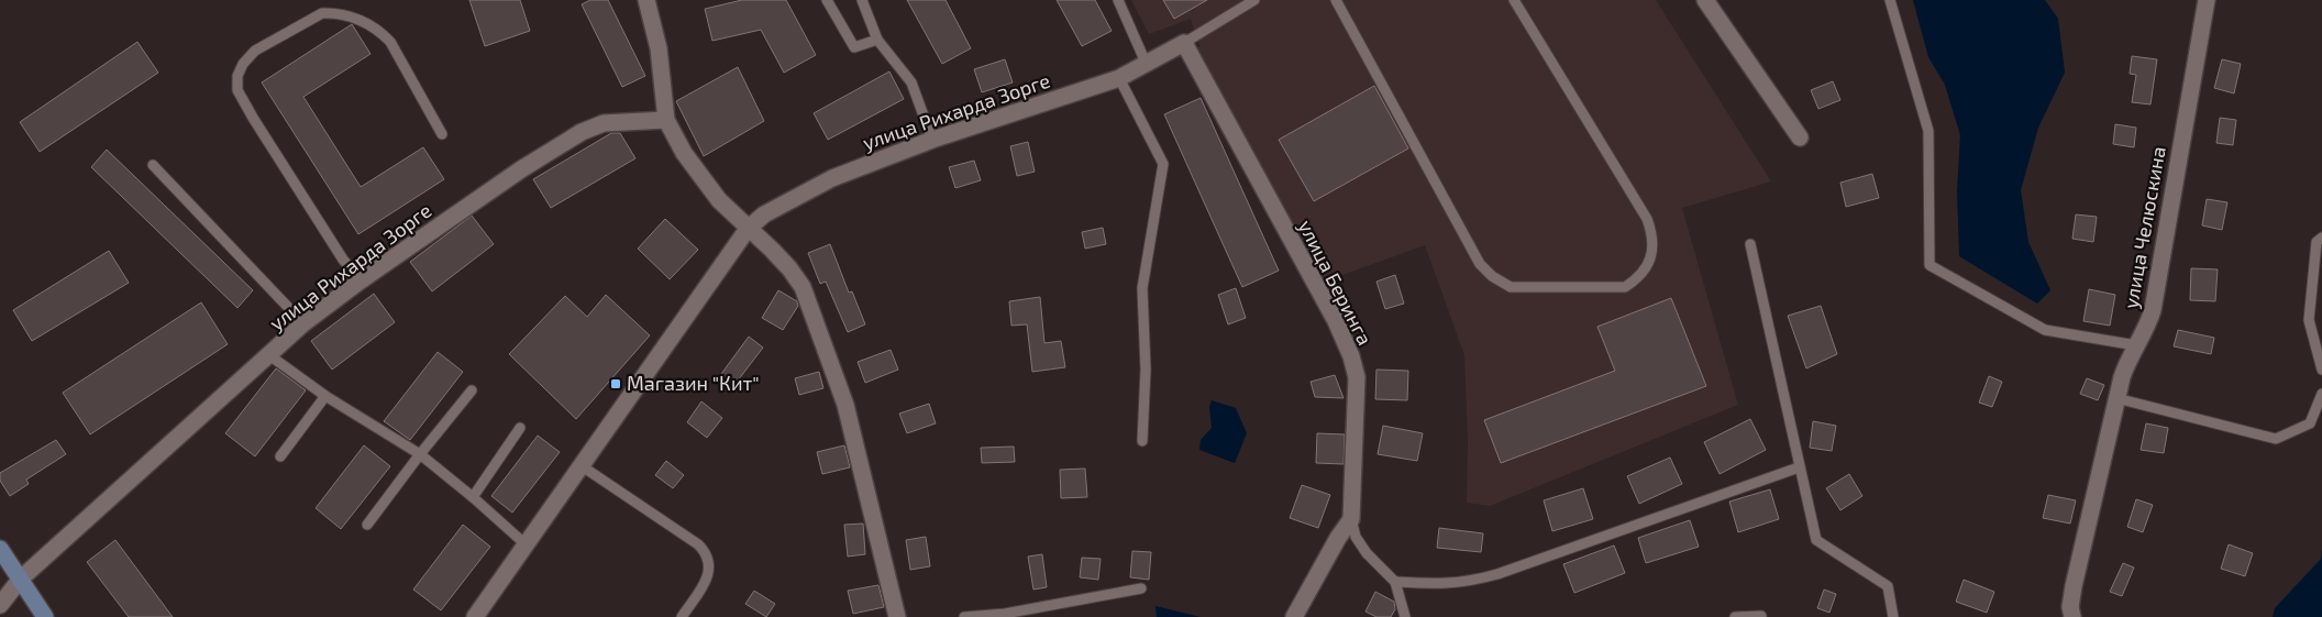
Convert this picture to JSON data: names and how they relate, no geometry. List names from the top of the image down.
{
  "streets": {
    "street": ["улица Рихарда Зорге", "улица Челюскина", "улица Беринга"]
  },
  "crossings": [
    ["улица Рихарда Зорге", "улица Беринга"]
  ],
  "places": {
    "transit": ["Магазин \"Кит\""]
  }
}
